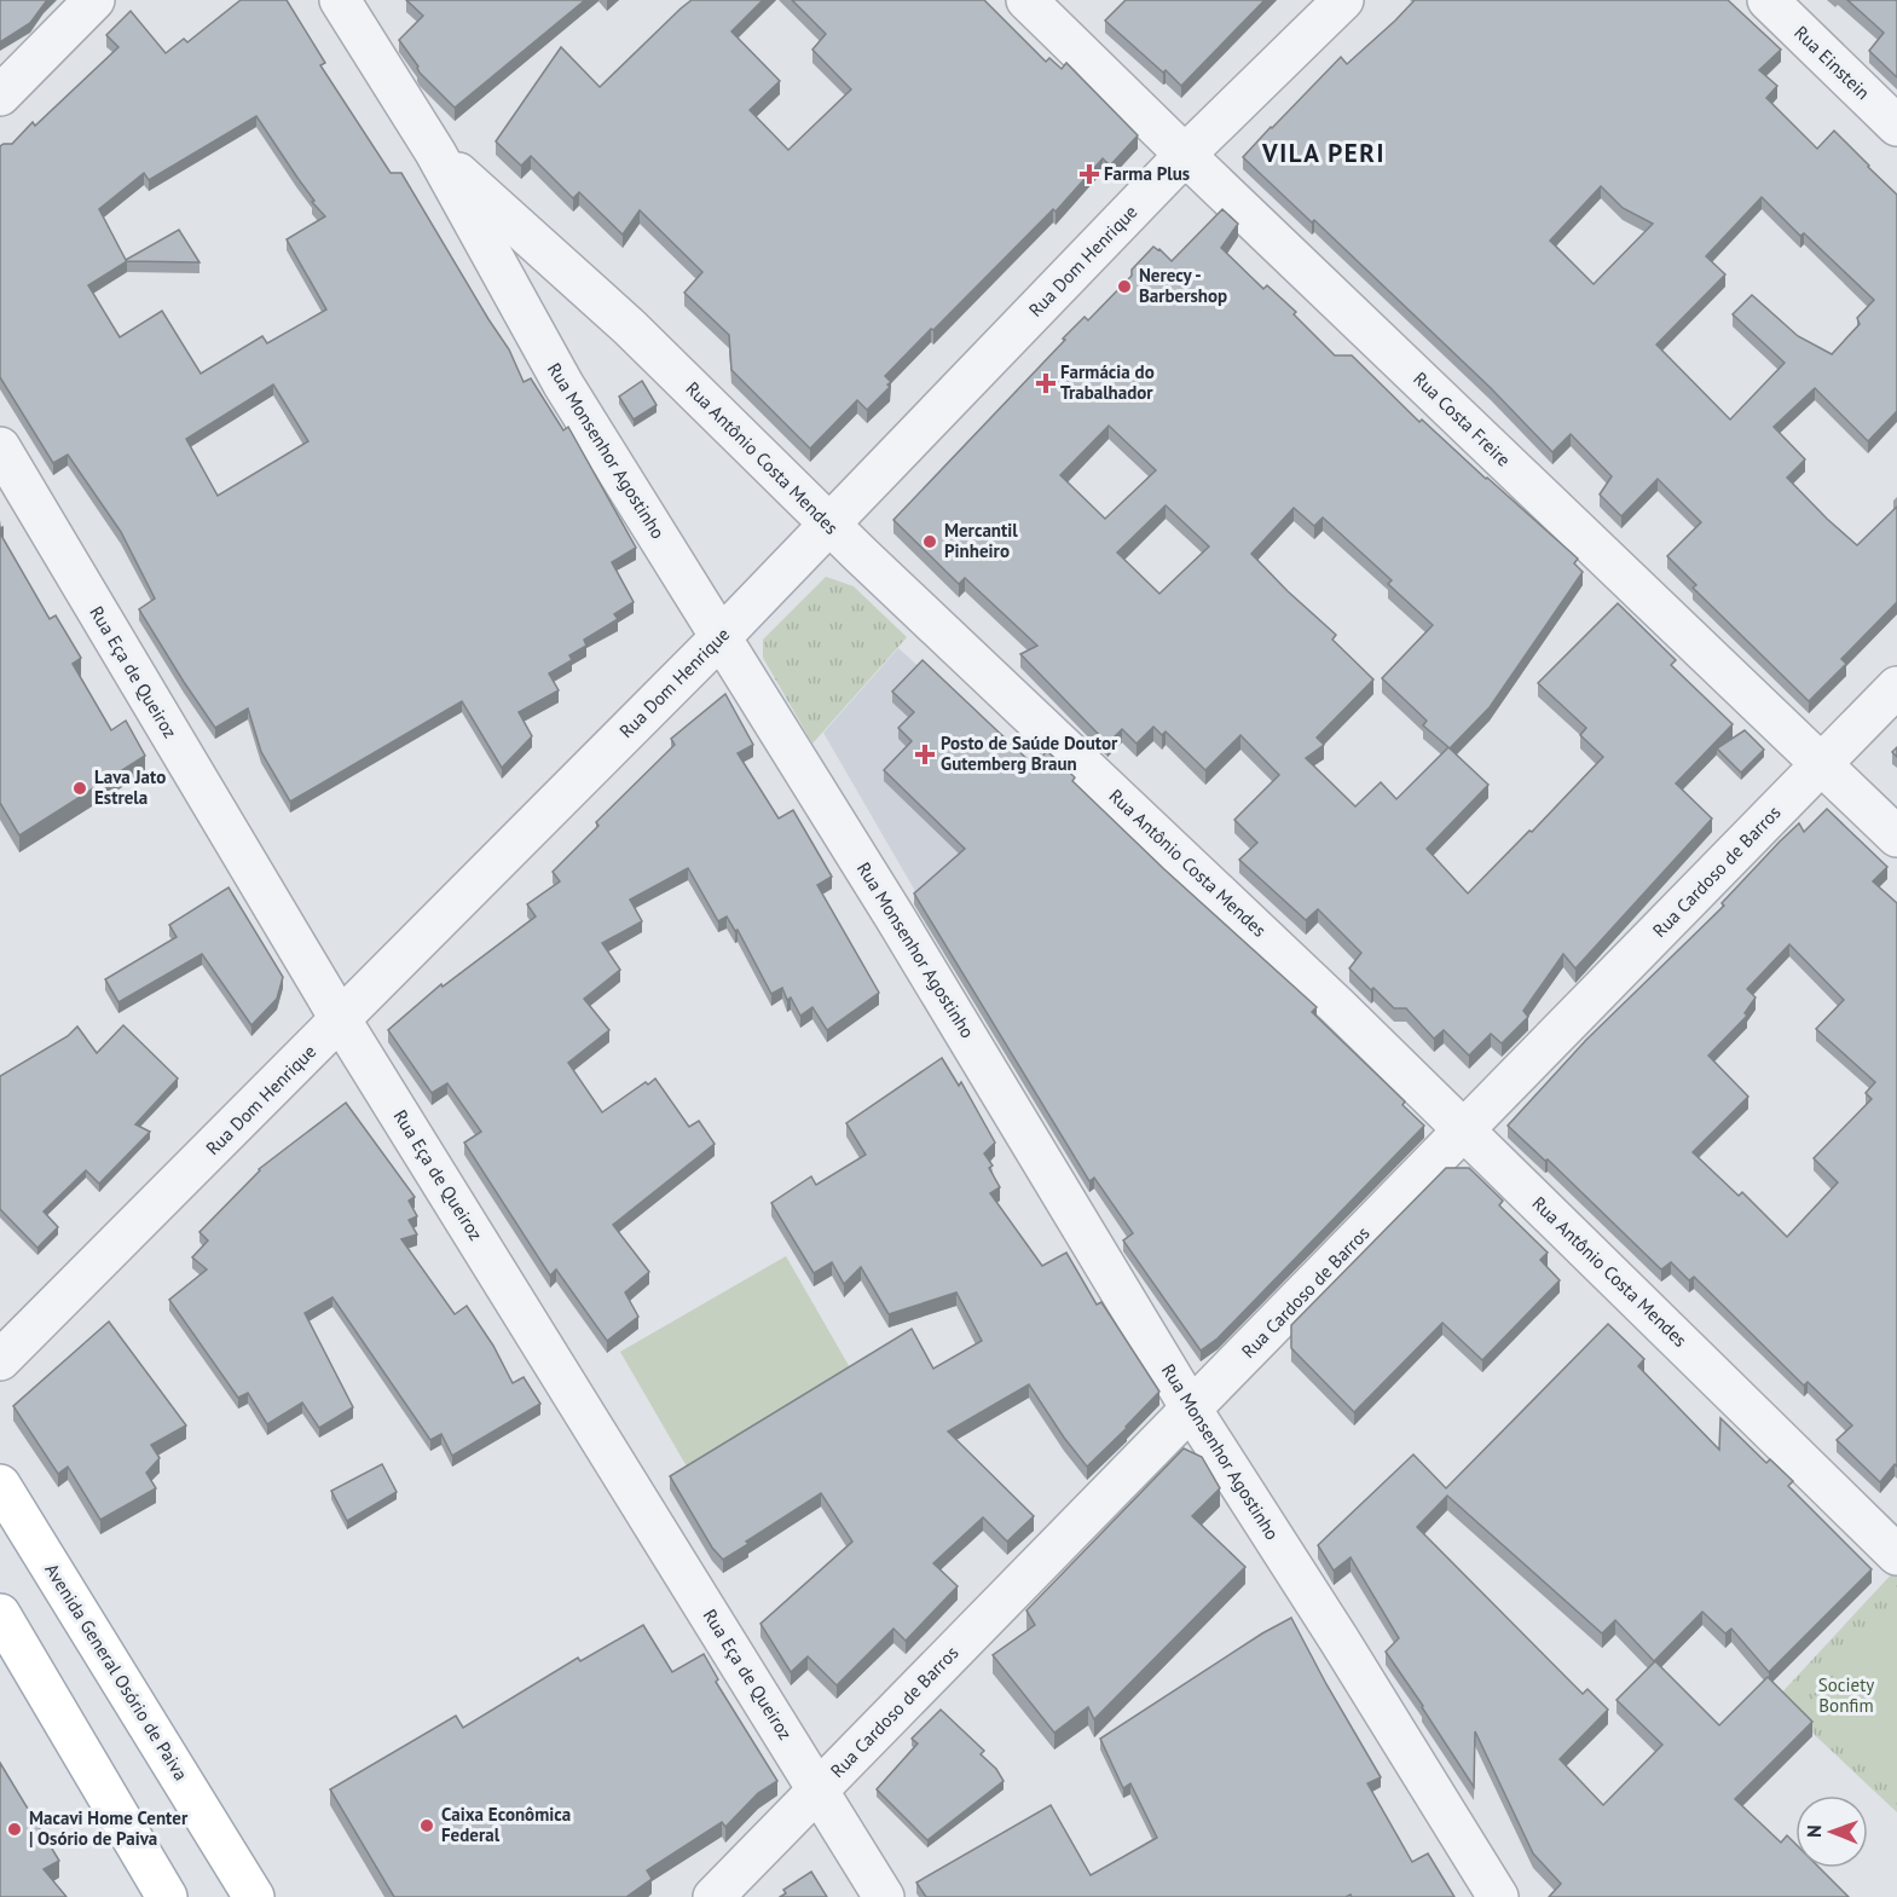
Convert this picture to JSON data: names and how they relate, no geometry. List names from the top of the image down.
{
  "streets": {
    "main road": ["Avenida General Osório de Paiva"],
    "street": [
      "Rua Einstein",
      "Rua Dom Henrique",
      "Rua Costa Freire",
      "Rua Monsenhor Agostinho",
      "Rua Antônio Costa Mendes",
      "Rua Eça de Queiroz",
      "Rua Cardoso de Barros"
    ]
  },
  "crossings": [
    ["Rua Dom Henrique", "Rua Costa Freire"],
    ["Rua Dom Henrique", "Rua Monsenhor Agostinho"],
    ["Rua Dom Henrique", "Rua Antônio Costa Mendes"],
    ["Rua Dom Henrique", "Rua Eça de Queiroz"],
    ["Rua Costa Freire", "Rua Cardoso de Barros"],
    ["Rua Monsenhor Agostinho", "Rua Antônio Costa Mendes"],
    ["Rua Monsenhor Agostinho", "Rua Cardoso de Barros"],
    ["Rua Antônio Costa Mendes", "Rua Cardoso de Barros"],
    ["Rua Eça de Queiroz", "Rua Cardoso de Barros"]
  ],
  "districts": ["VILA PERI"],
  "parks": ["Society Bonfim"],
  "places": {
    "health": ["Farma Plus", "Farmácia do Trabalhador", "Posto de Saúde Doutor Gutemberg Braun"],
    "other": [
      "Nerecy - Barbershop",
      "Mercantil Pinheiro",
      "Lava Jato Estrela",
      "Caixa Econômica Federal",
      "Macavi Home Center | Osório de Paiva"
    ]
  },
  "north": "left"
}
